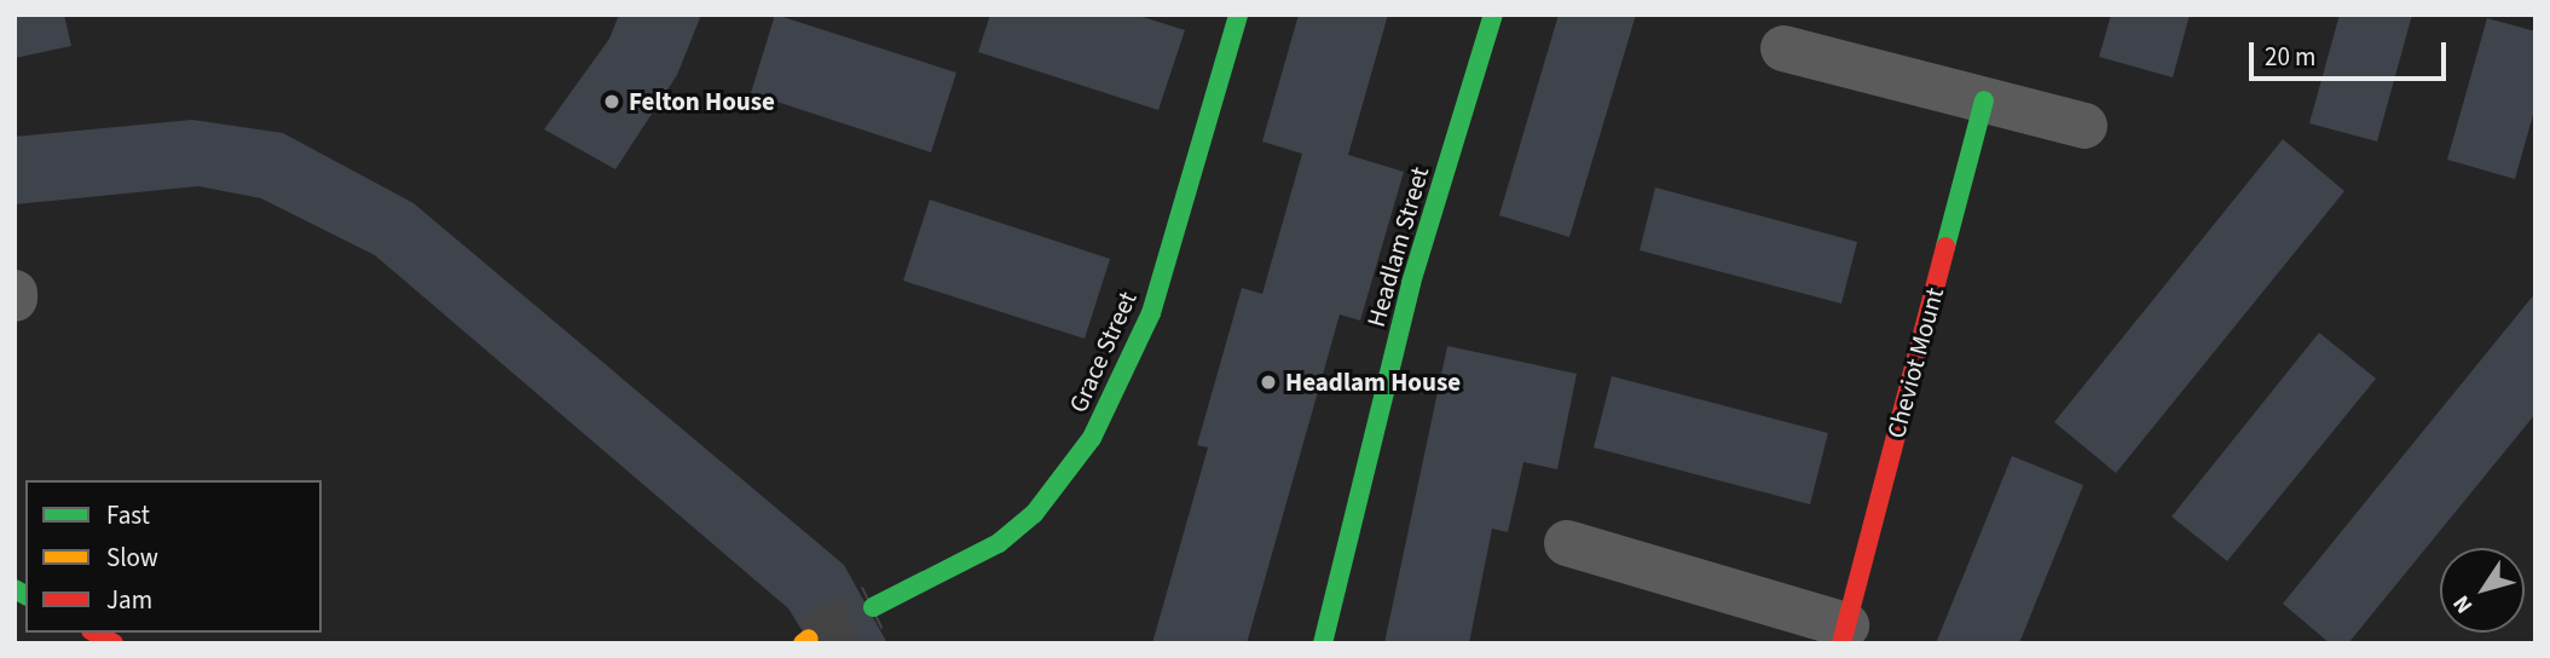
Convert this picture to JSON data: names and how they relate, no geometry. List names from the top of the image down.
{
  "streets": {
    "street": ["Headlam Street", "Grace Street", "Cheviot Mount"]
  },
  "places": ["Felton House", "Headlam House"],
  "legend": ["Fast", "Slow", "Jam"],
  "scale_bar": "20 m",
  "north": "bottom left"
}
